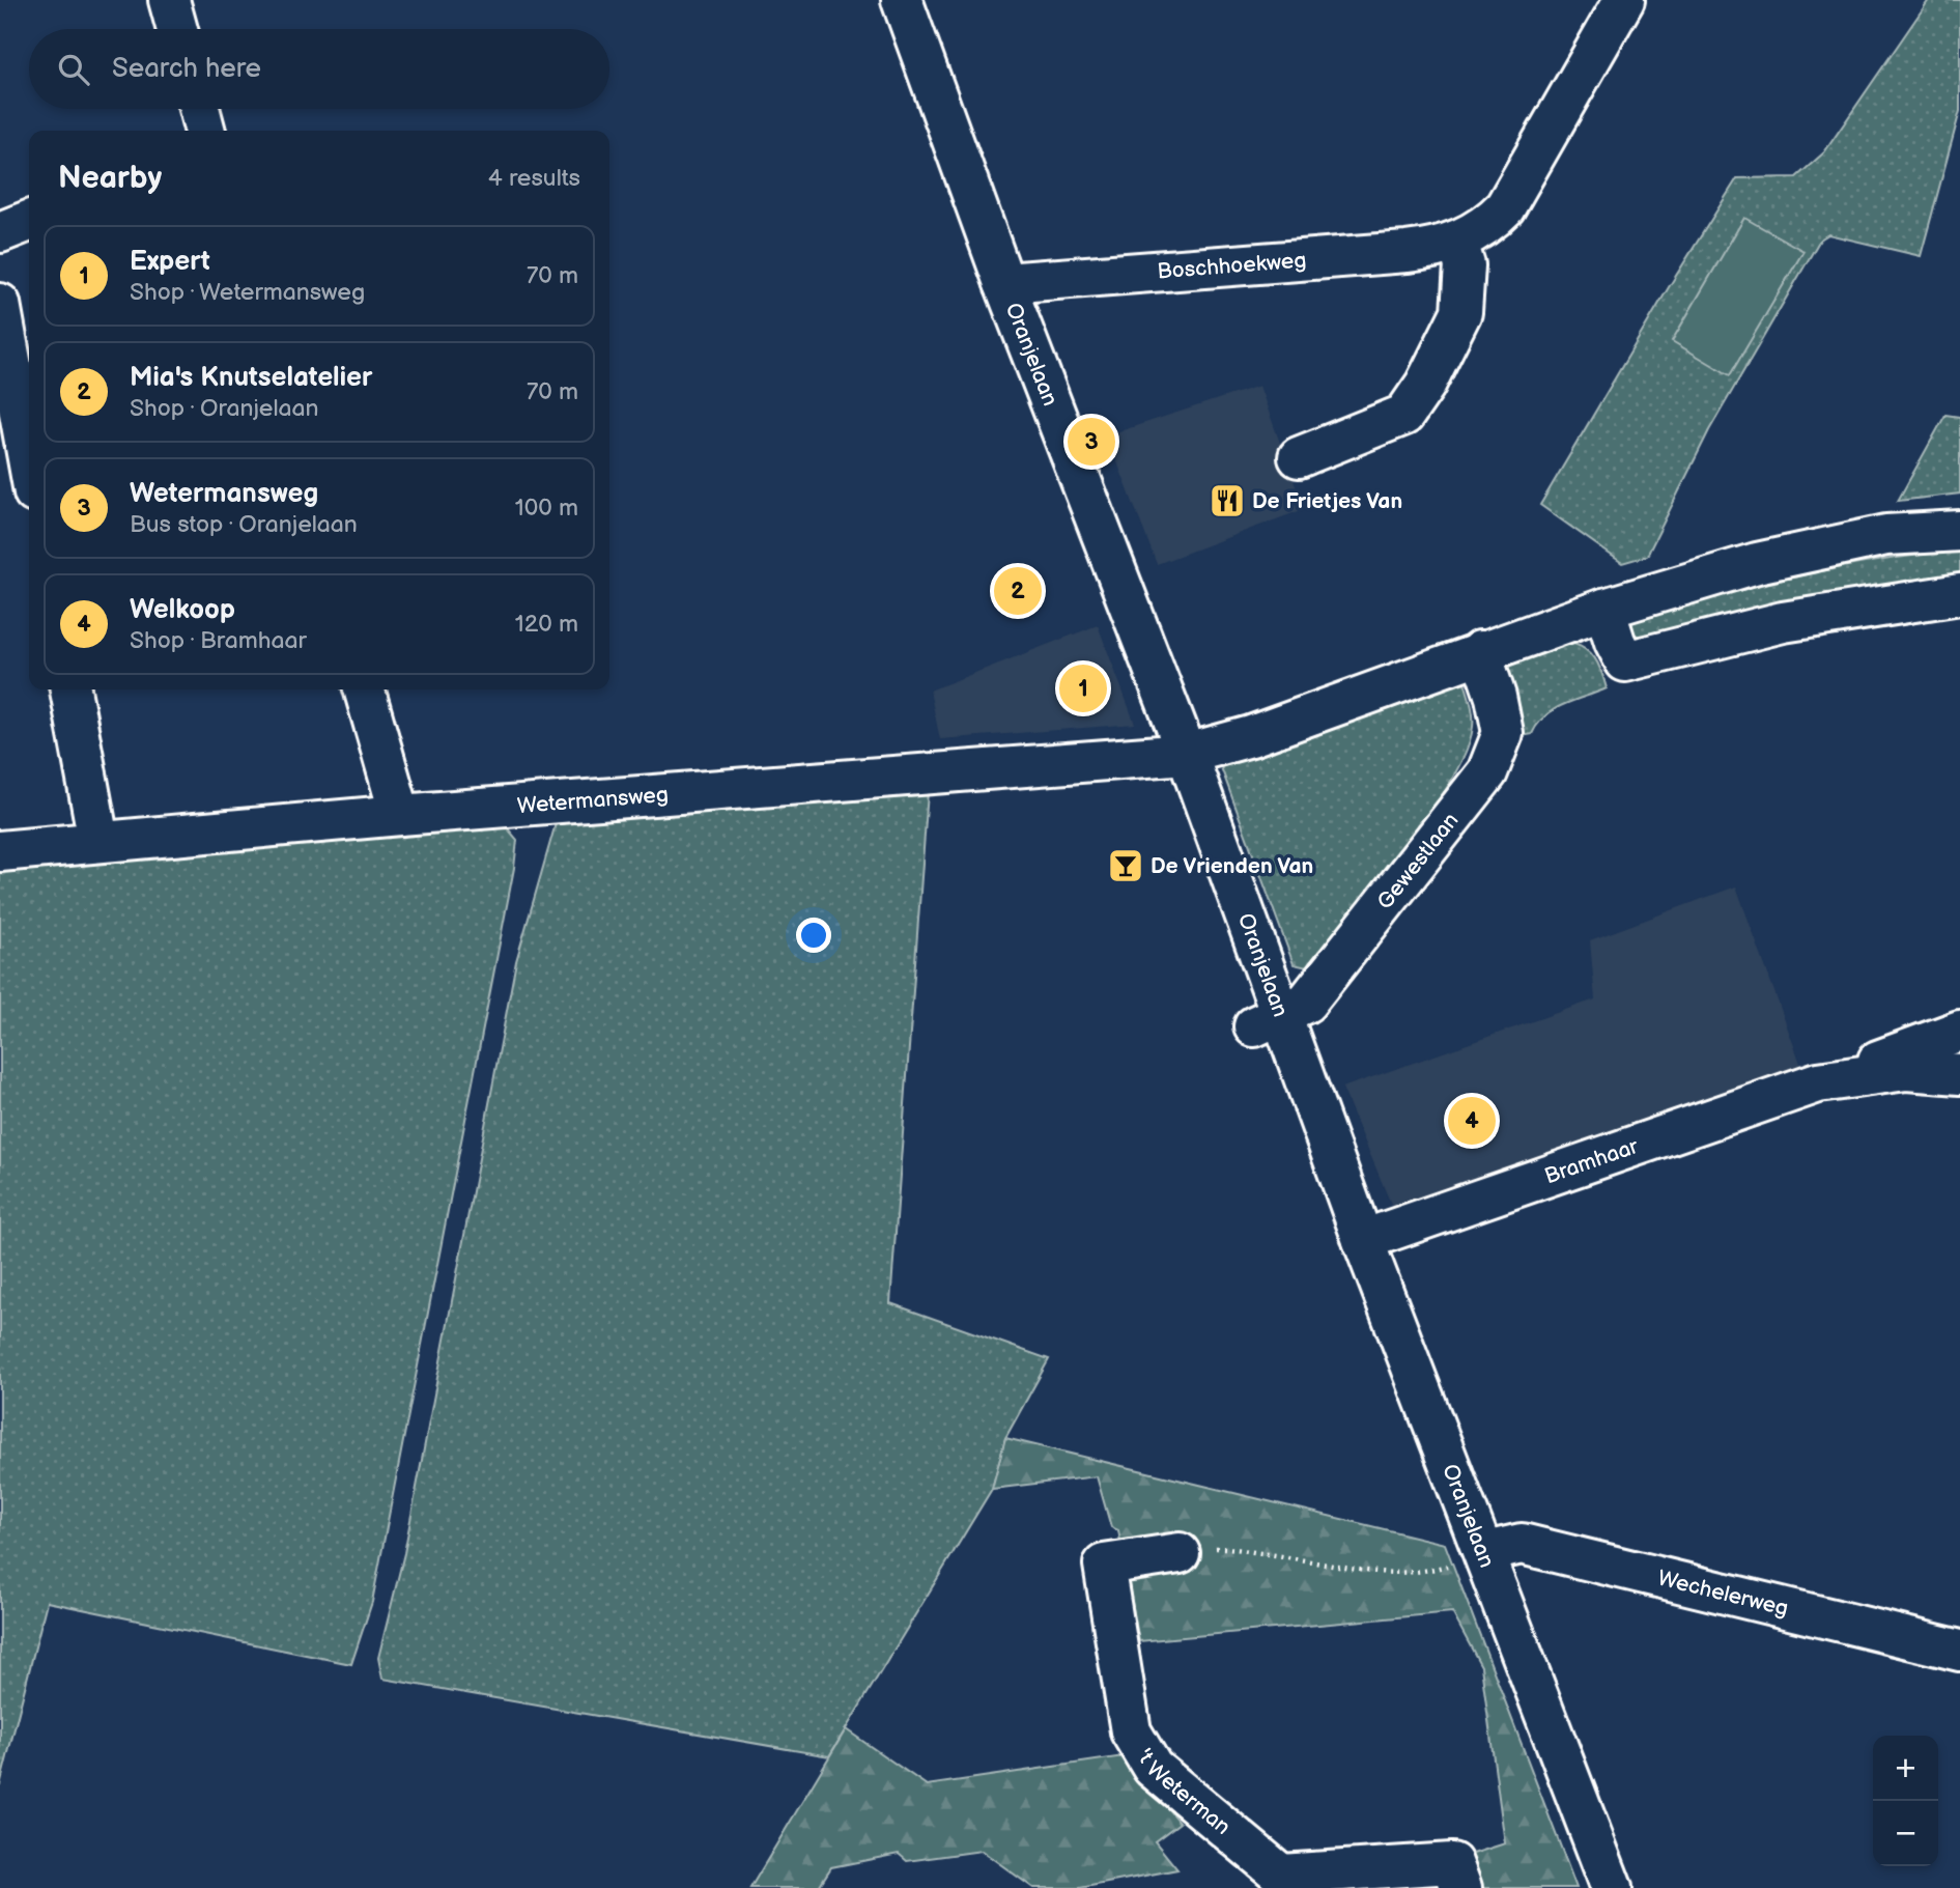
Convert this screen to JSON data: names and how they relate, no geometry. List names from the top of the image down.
{
  "streets": {
    "street": [
      "Boschhoekweg",
      "Oranjelaan",
      "Wetermansweg",
      "Gewestlaan",
      "Bramhaar",
      "Wechelerweg",
      "'t Weterman"
    ]
  },
  "crossings": [
    ["Boschhoekweg", "Oranjelaan"],
    ["Oranjelaan", "Wetermansweg"],
    ["Oranjelaan", "Gewestlaan"],
    ["Oranjelaan", "Bramhaar"],
    ["Oranjelaan", "Wechelerweg"]
  ],
  "places": {
    "restaurant": ["De Frietjes Van"],
    "bar": ["De Vrienden Van"]
  },
  "page": {
    "search": "Search here",
    "heading": ["Nearby", "4 results"],
    "list": [
      {
        "mark": "1",
        "name": "Expert",
        "note": "Shop · Wetermansweg",
        "value": "70 m"
      },
      {
        "mark": "2",
        "name": "Mia's Knutselatelier",
        "note": "Shop · Oranjelaan",
        "value": "70 m"
      },
      {
        "mark": "3",
        "name": "Wetermansweg",
        "note": "Bus stop · Oranjelaan",
        "value": "100 m"
      },
      {
        "mark": "4",
        "name": "Welkoop",
        "note": "Shop · Bramhaar",
        "value": "120 m"
      }
    ],
    "pins": [
      "3",
      "2",
      "1",
      "4"
    ],
    "map_buttons": ["+", "−"]
  }
}
